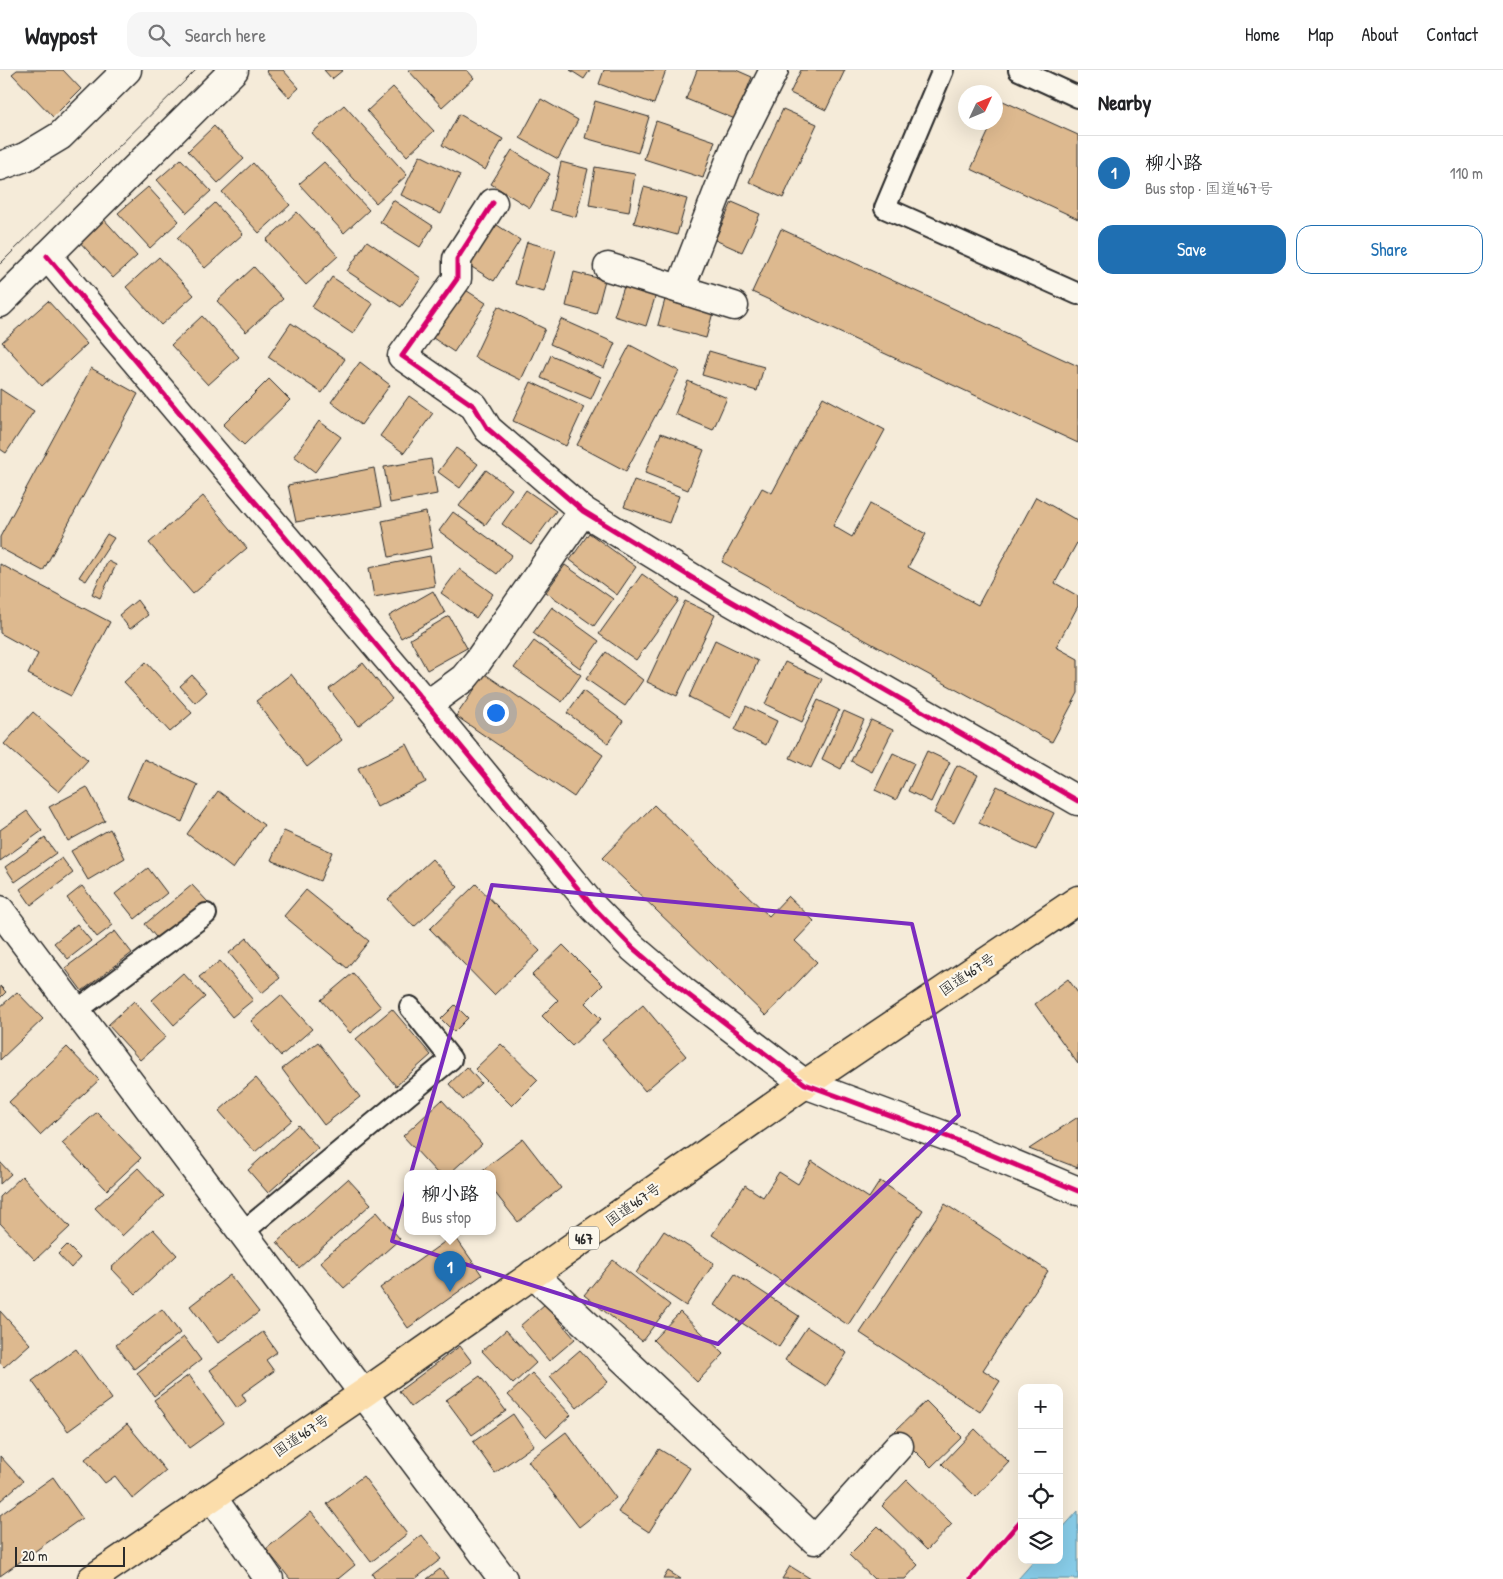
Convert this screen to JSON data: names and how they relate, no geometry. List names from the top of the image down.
{
  "streets": {
    "highway": ["国道467号", "467"]
  },
  "scale_bar": "20 m",
  "north": "top right",
  "page": {
    "header": "Waypost",
    "search": "Search here",
    "nav": [
      "Home",
      "Map",
      "About",
      "Contact"
    ],
    "heading": "Nearby",
    "list": [
      {
        "mark": "1",
        "name": "柳小路",
        "note": "Bus stop · 国道467号",
        "value": "110 m"
      }
    ],
    "buttons": ["Save", "Share"],
    "popup": ["柳小路", "Bus stop"],
    "pins": "1",
    "map_buttons": ["+", "−"],
    "scale": "20 m"
  }
}
